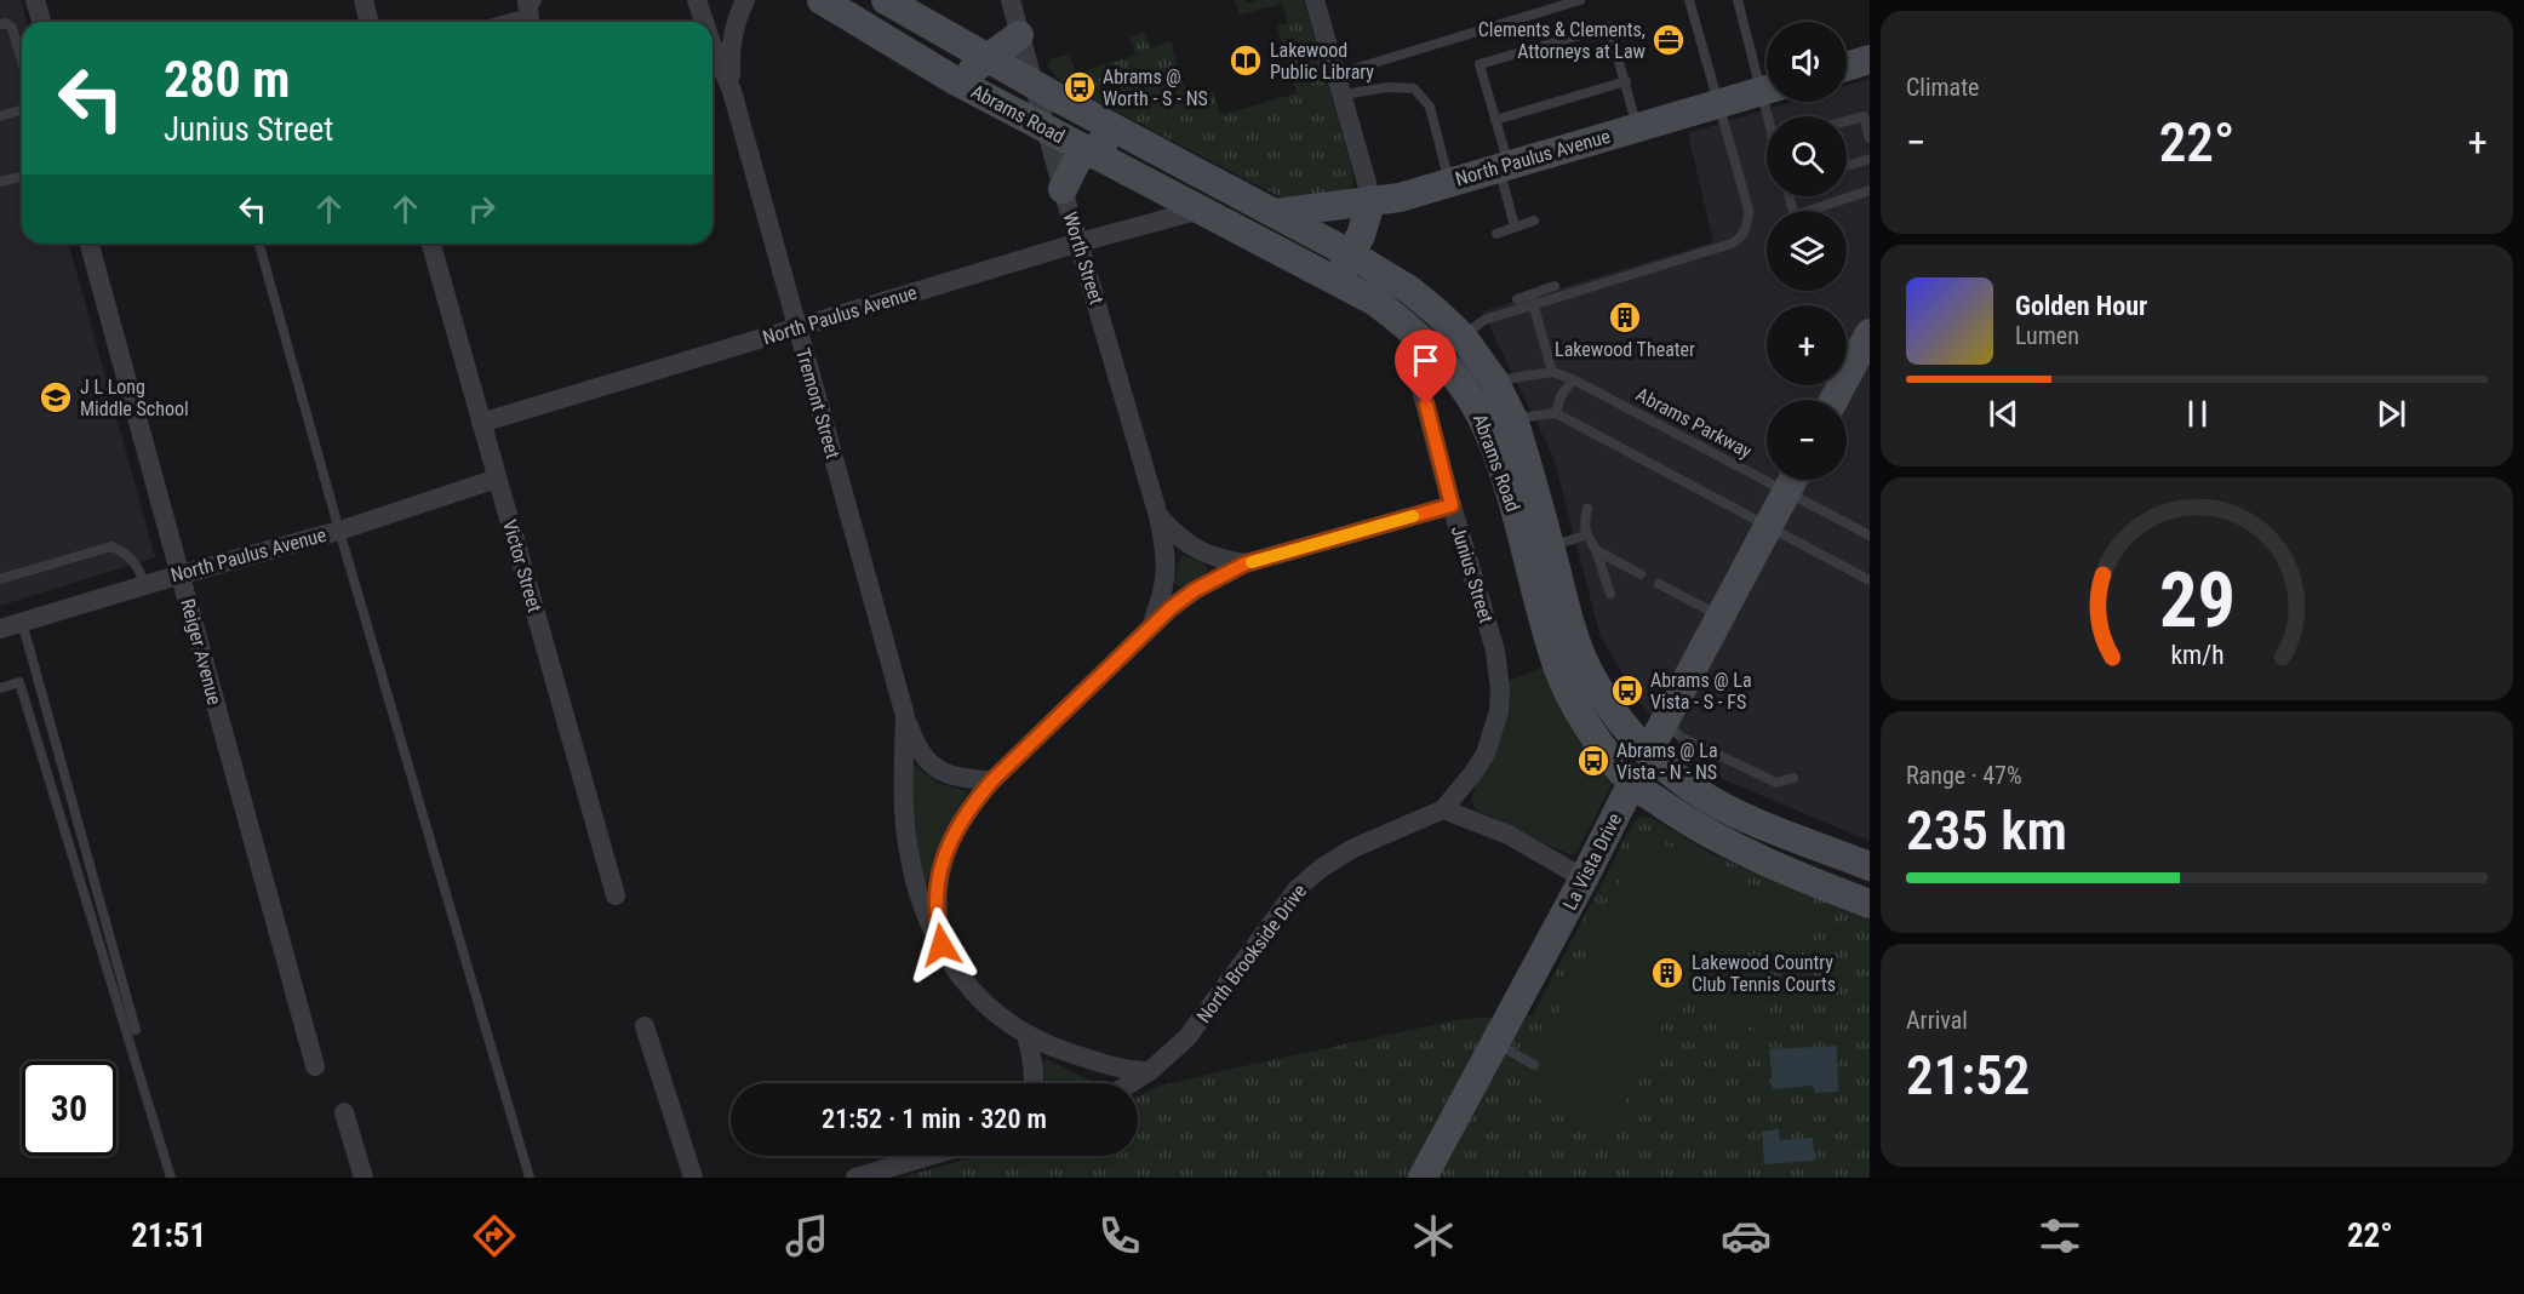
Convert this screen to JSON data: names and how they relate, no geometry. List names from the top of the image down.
{
  "streets": {
    "main road": ["Abrams Road", "North Paulus Avenue", "La Vista Drive"],
    "street": [
      "Worth Street",
      "Tremont Street",
      "Victor Street",
      "Junius Street",
      "Reiger Avenue",
      "North Brookside Drive"
    ],
    "lane": ["Abrams Parkway"]
  },
  "crossings": [
    ["Abrams Road", "North Paulus Avenue"],
    ["Abrams Road", "Worth Street"],
    ["Abrams Road", "Abrams Parkway"],
    ["Abrams Road", "La Vista Drive"],
    ["North Paulus Avenue", "Worth Street"],
    ["North Paulus Avenue", "Tremont Street"],
    ["North Paulus Avenue", "Victor Street"],
    ["North Paulus Avenue", "Reiger Avenue"],
    ["Tremont Street", "North Brookside Drive"],
    ["Abrams Parkway", "La Vista Drive"],
    ["Junius Street", "North Brookside Drive"]
  ],
  "places": {
    "office": ["Clements & Clements, Attorneys at Law"],
    "library": ["Lakewood Public Library"],
    "bus stop": ["Abrams @ Worth - S - NS", "Abrams @ La Vista - S - FS", "Abrams @ La Vista - N - NS"],
    "building": ["Lakewood Theater", "Lakewood Country Club Tennis Courts"],
    "school or university": ["J L Long Middle School"]
  },
  "page": {
    "tile": [
      "Climate",
      ["Range · 47%", "235 km"],
      ["Arrival", "21:52"]
    ],
    "map_buttons": ["+", "−"],
    "turn": ["280 m", "Junius Street"],
    "heat": ["−", "22°", "+"],
    "song": ["Golden Hour", "Lumen"],
    "limit": "30",
    "trip": "21:52 · 1 min · 320 m",
    "tabs": ["21:51", "22°"],
    "gauge": ["29", "km/h"]
  }
}
